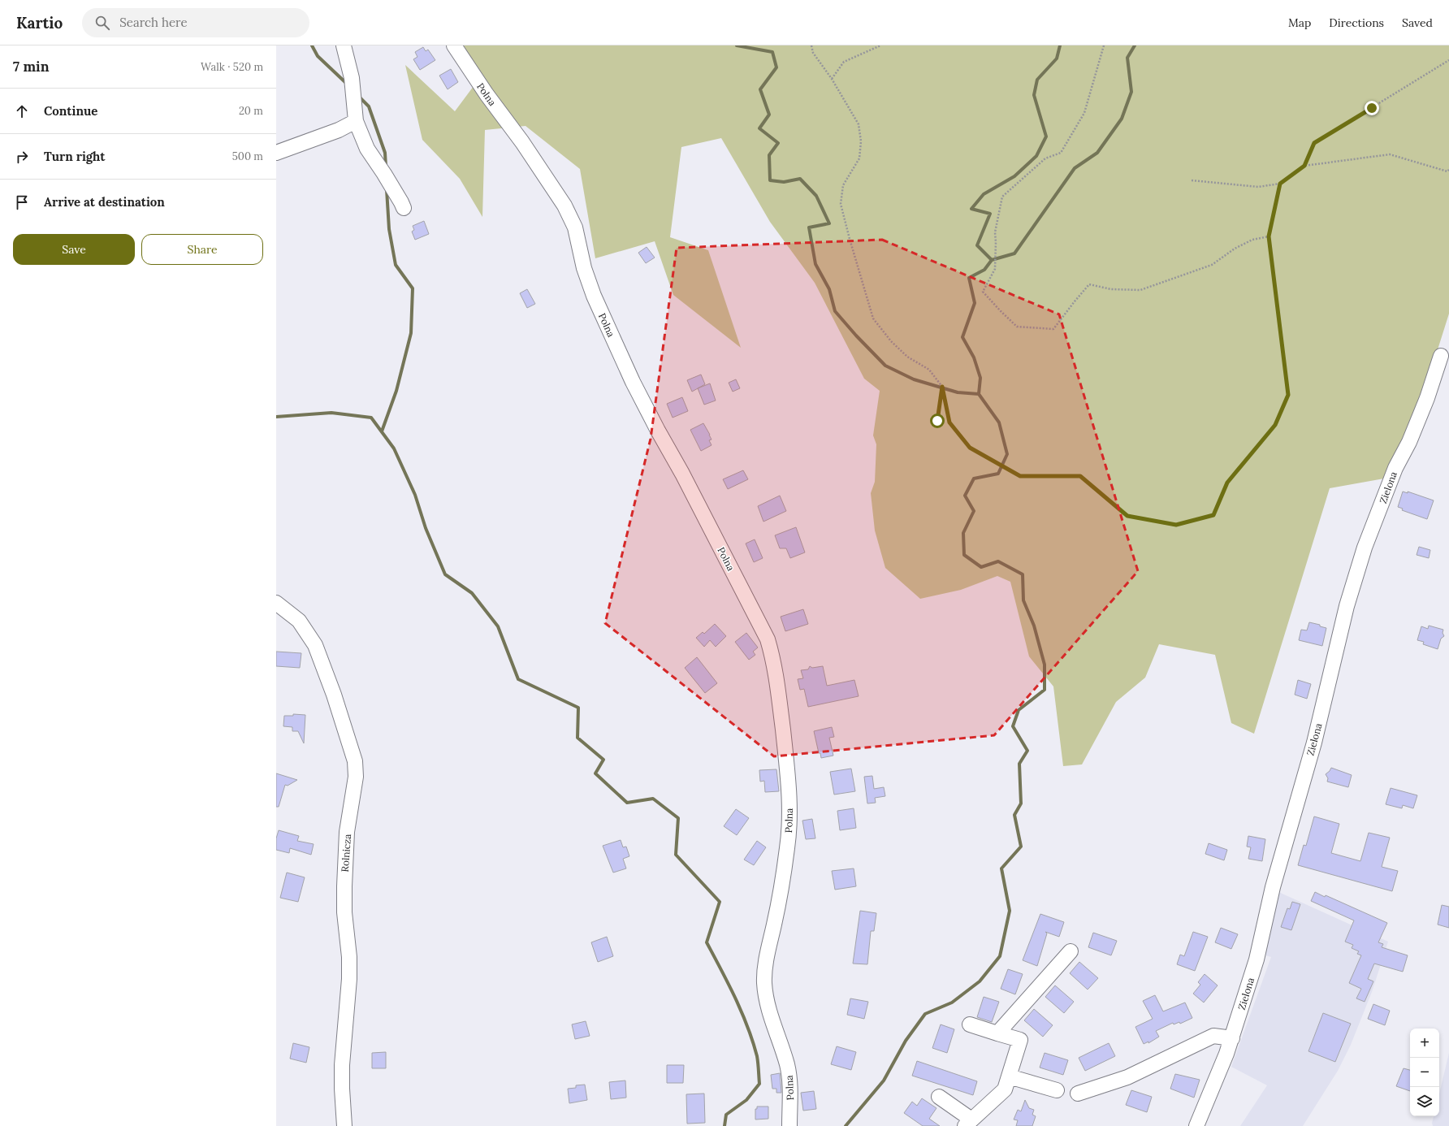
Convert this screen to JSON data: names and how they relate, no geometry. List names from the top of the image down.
{
  "streets": {
    "street": ["Polna", "Zielona", "Rolnicza"]
  },
  "page": {
    "header": "Kartio",
    "search": "Search here",
    "nav": ["Map", "Directions", "Saved"],
    "heading": ["7 min", "Walk · 520 m"],
    "list": [
      ["Continue", "20 m"],
      ["Turn right", "500 m"],
      "Arrive at destination"
    ],
    "buttons": ["Save", "Share"],
    "map_buttons": ["+", "−"]
  }
}
